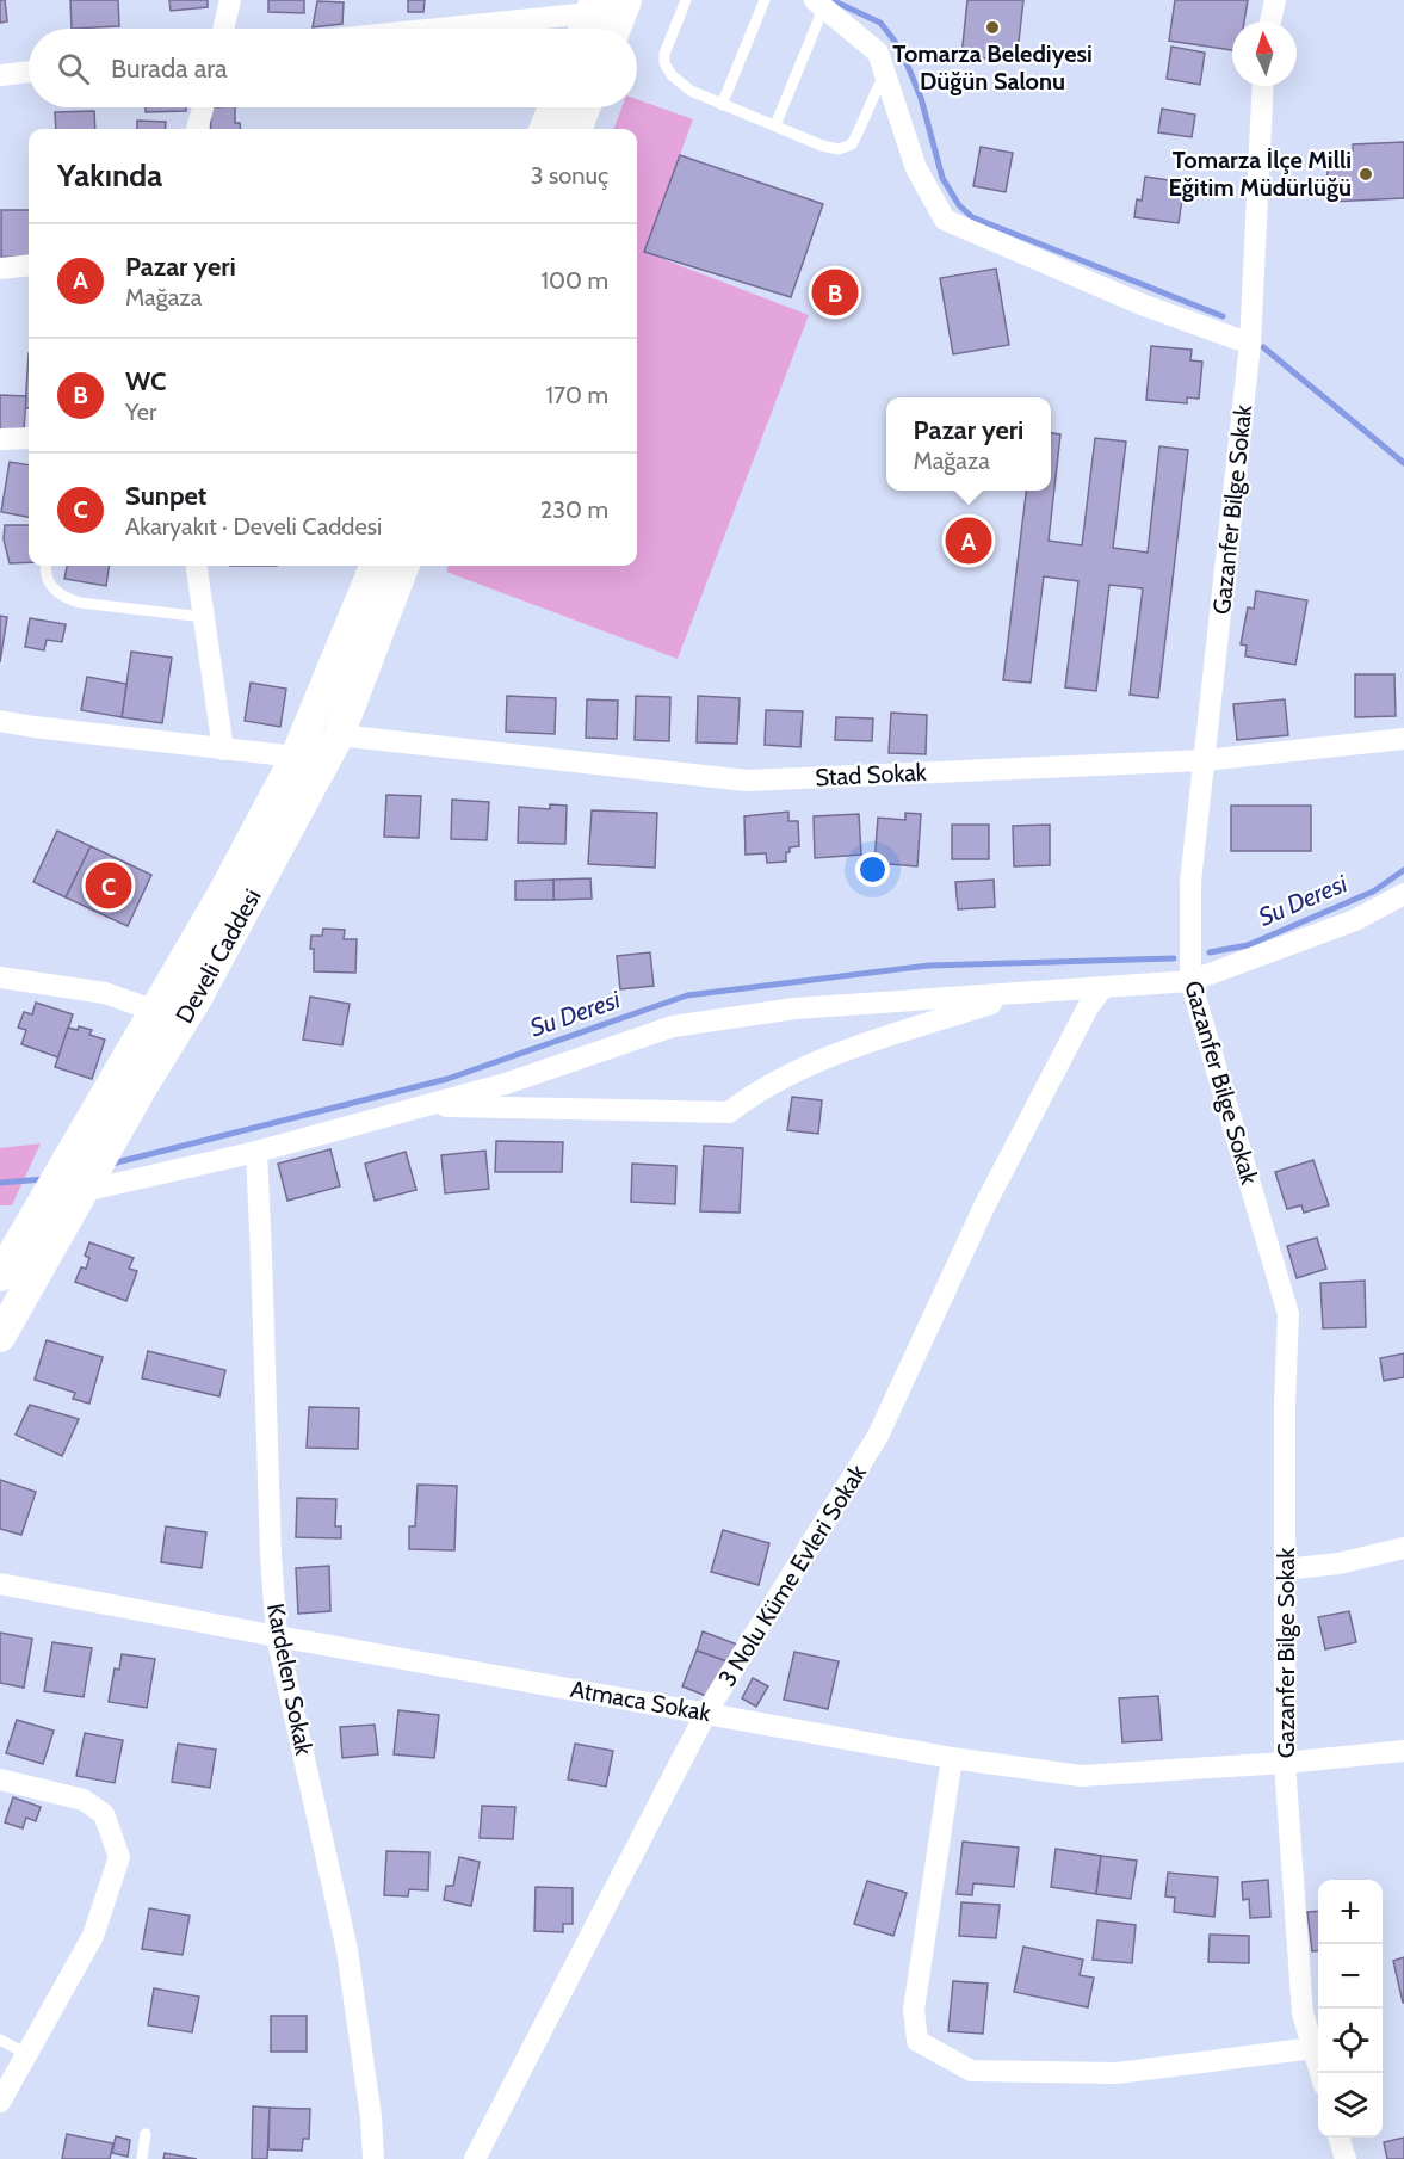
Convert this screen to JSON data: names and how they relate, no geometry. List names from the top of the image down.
{
  "streets": {
    "main road": ["Develi Caddesi"],
    "street": [
      "Gazanfer Bilge Sokak",
      "Stad Sokak",
      "3 Nolu Küme Evleri Sokak",
      "Kardelen Sokak",
      "Atmaca Sokak"
    ]
  },
  "crossings": [
    ["Gazanfer Bilge Sokak", "Stad Sokak"],
    ["Gazanfer Bilge Sokak", "Atmaca Sokak"],
    ["Stad Sokak", "Develi Caddesi"],
    ["3 Nolu Küme Evleri Sokak", "Atmaca Sokak"],
    ["Kardelen Sokak", "Atmaca Sokak"]
  ],
  "water": ["Su Deresi"],
  "places": ["Tomarza Belediyesi Düğün Salonu", "Tomarza İlçe Milli Eğitim Müdürlüğü"],
  "north": "top",
  "page": {
    "search": "Burada ara",
    "heading": ["Yakında", "3 sonuç"],
    "list": [
      {
        "mark": "A",
        "name": "Pazar yeri",
        "note": "Mağaza",
        "value": "100 m"
      },
      {
        "mark": "B",
        "name": "WC",
        "note": "Yer",
        "value": "170 m"
      },
      {
        "mark": "C",
        "name": "Sunpet",
        "note": "Akaryakıt · Develi Caddesi",
        "value": "230 m"
      }
    ],
    "pins": ["B", "A", "C"],
    "popup": ["Pazar yeri", "Mağaza"],
    "map_buttons": ["+", "−"]
  }
}
